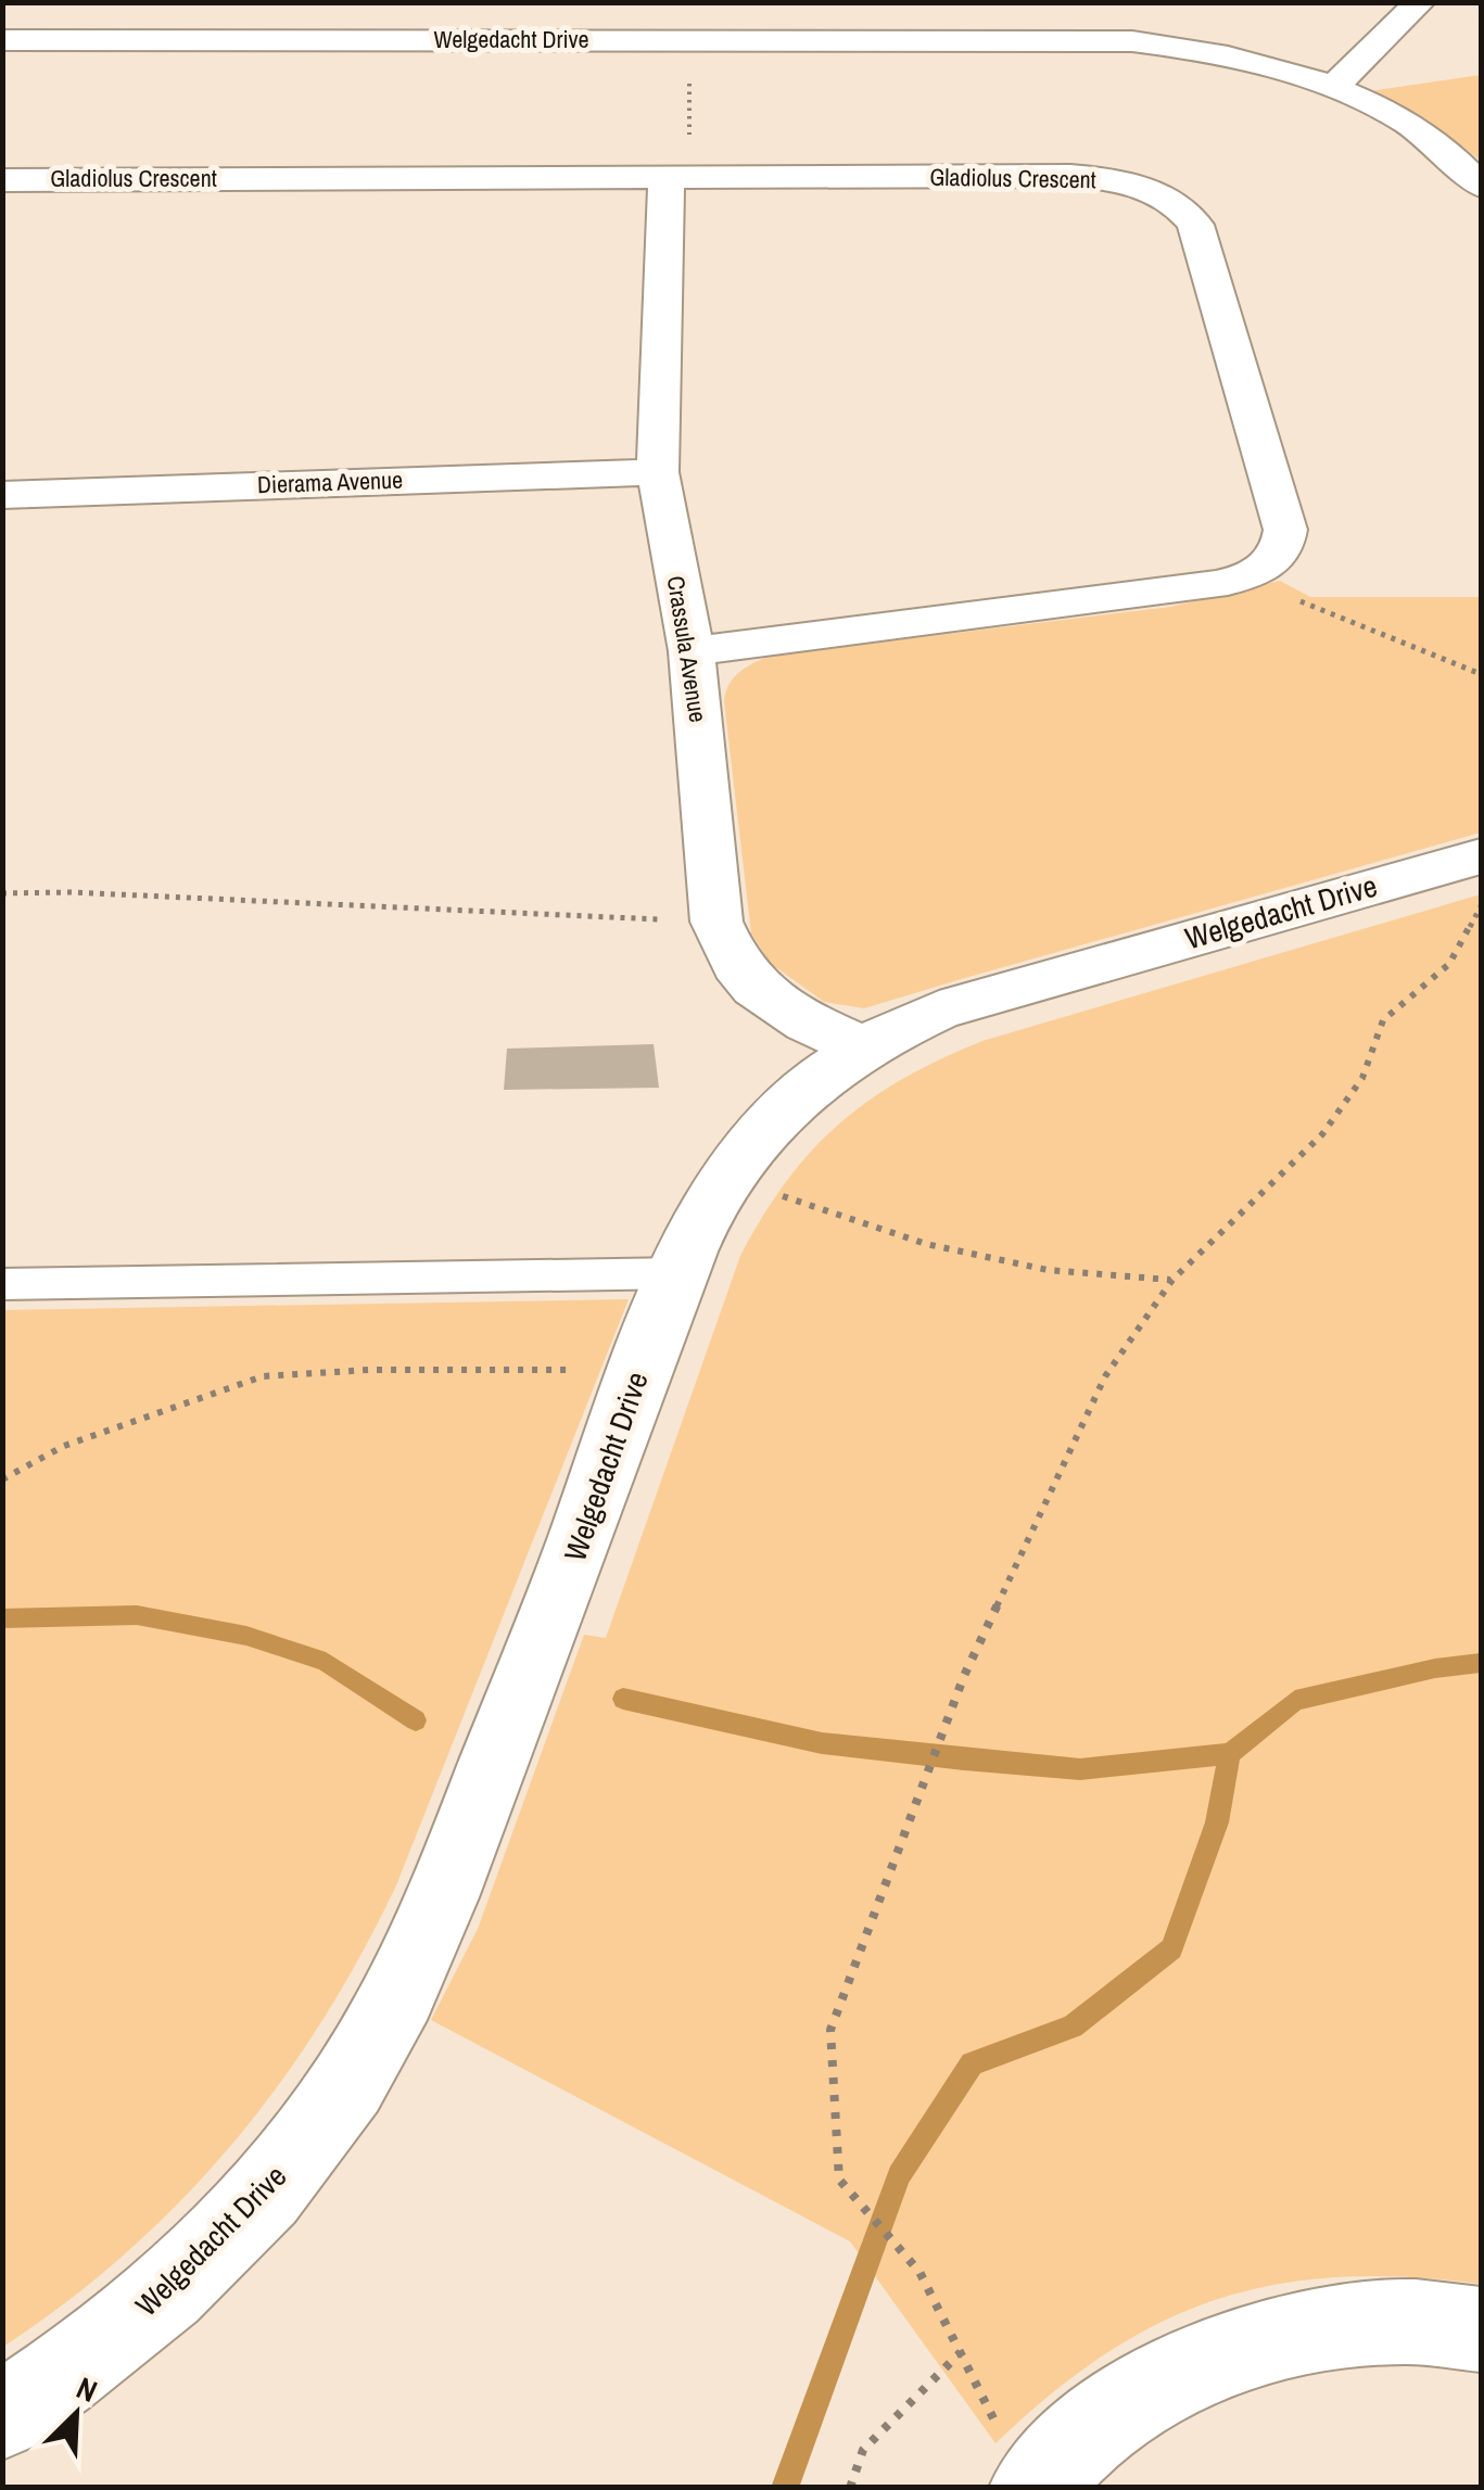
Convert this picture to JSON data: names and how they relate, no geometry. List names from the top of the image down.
{
  "streets": {
    "street": [
      "Welgedacht Drive",
      "Gladiolus Crescent",
      "Dierama Avenue",
      "Crassula Avenue"
    ]
  },
  "crossings": [
    ["Welgedacht Drive", "Crassula Avenue"],
    ["Gladiolus Crescent", "Crassula Avenue"],
    ["Dierama Avenue", "Crassula Avenue"]
  ],
  "north": "top right"
}
